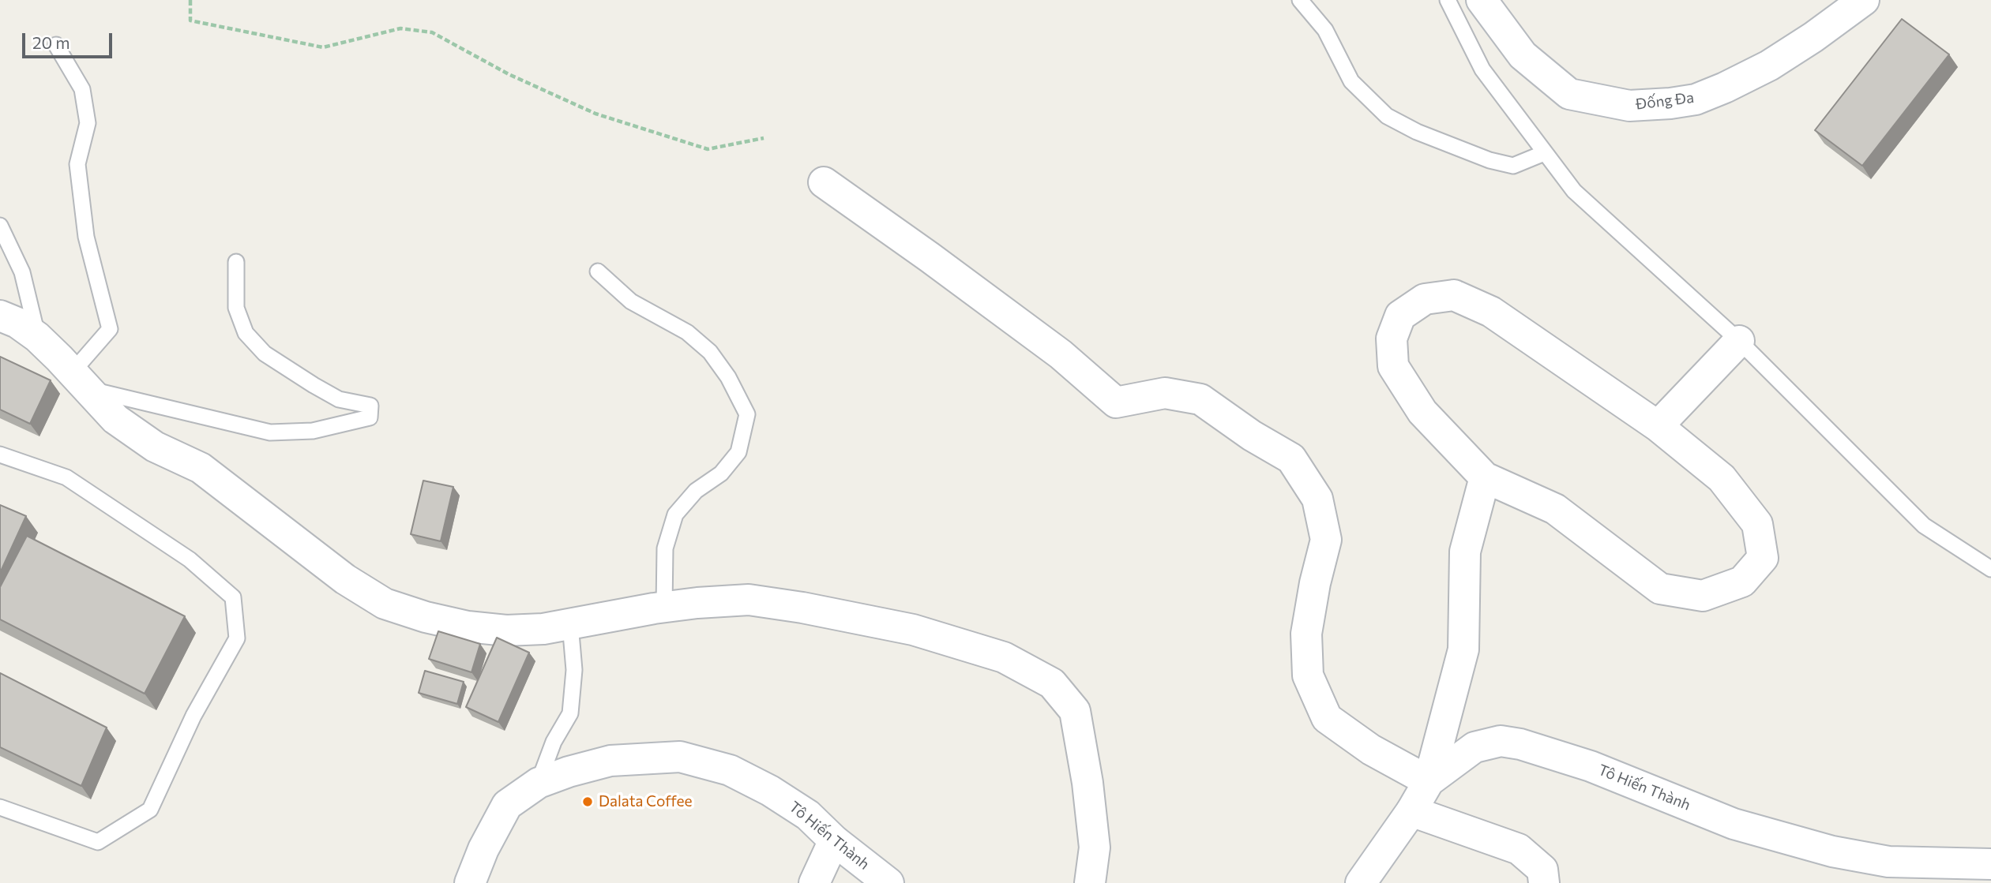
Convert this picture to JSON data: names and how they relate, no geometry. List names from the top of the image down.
{
  "streets": {
    "street": ["Đống Đa", "Tô Hiến Thành"]
  },
  "places": ["Dalata Coffee"],
  "scale_bar": "20 m"
}
